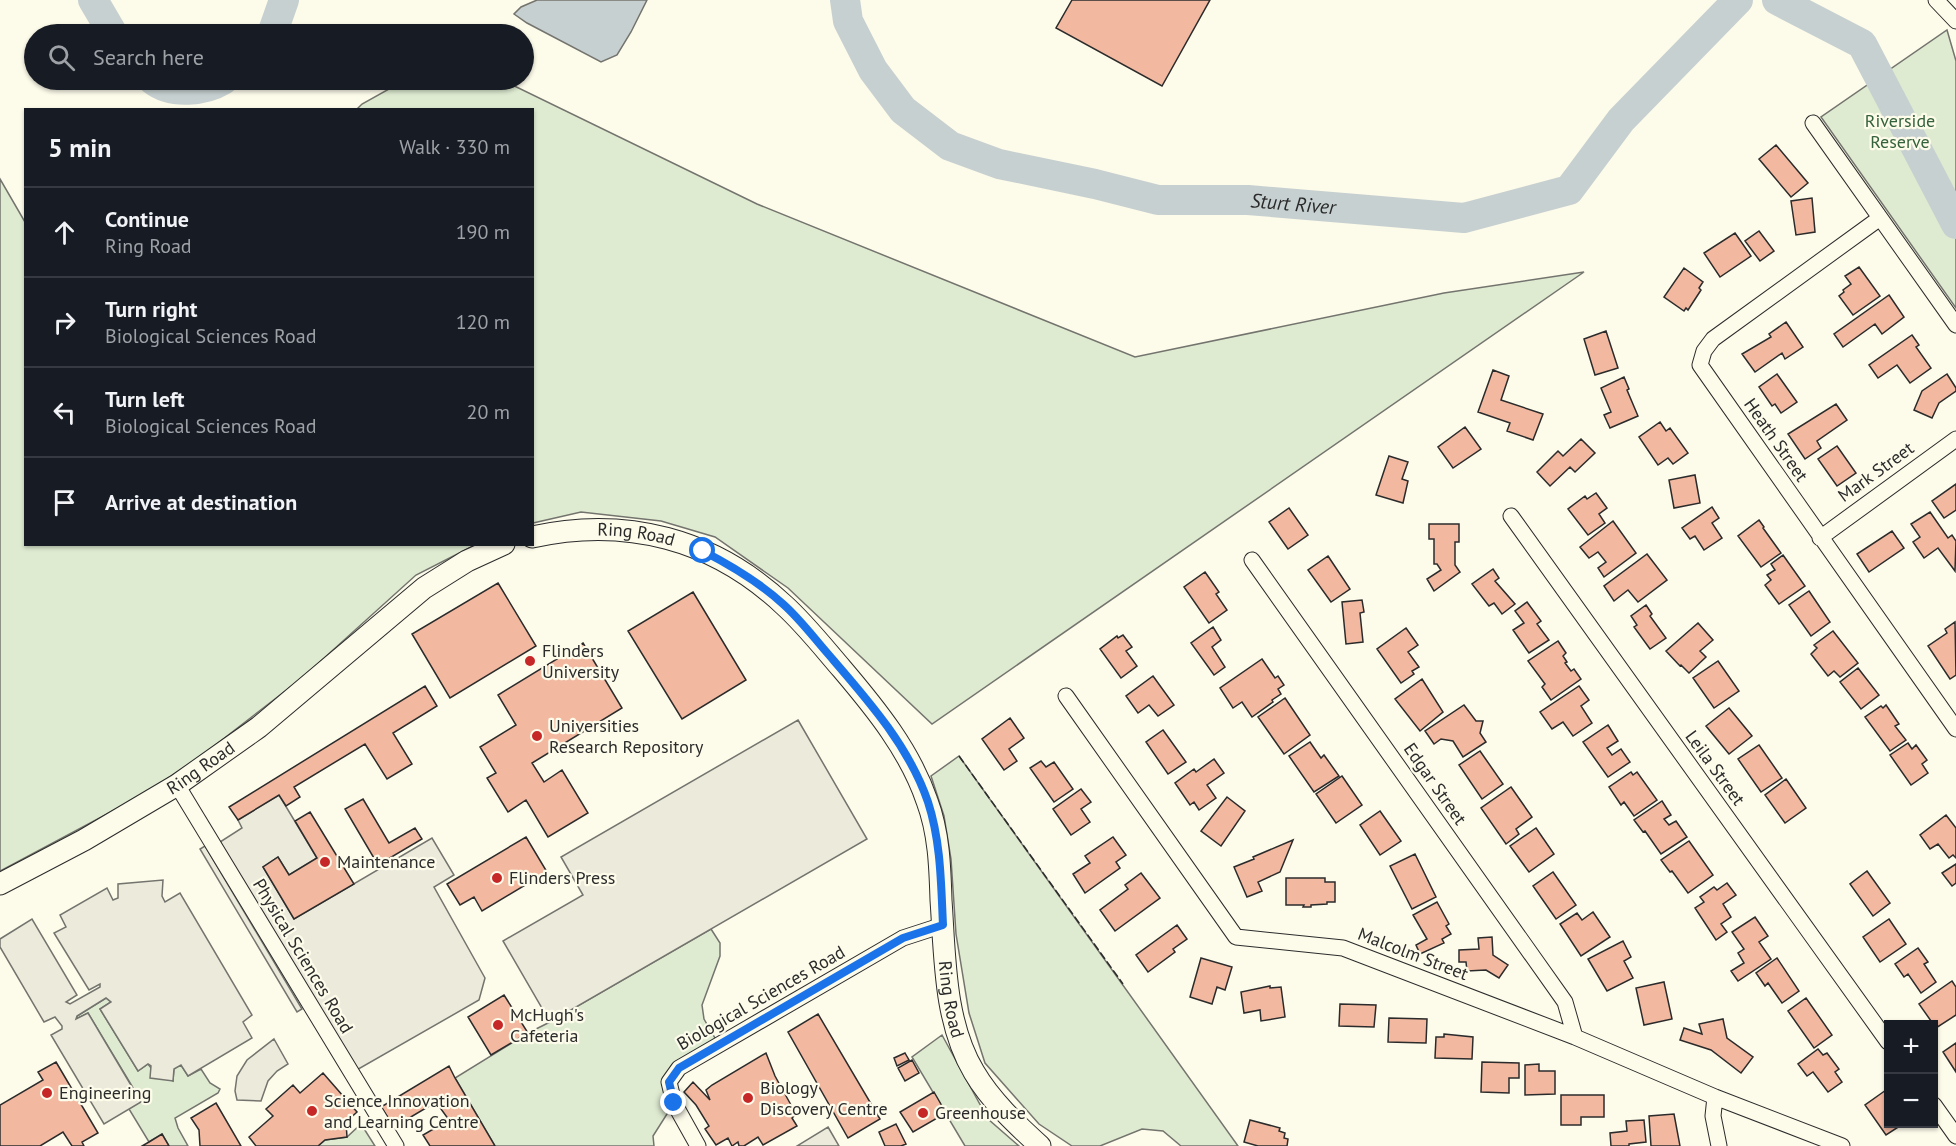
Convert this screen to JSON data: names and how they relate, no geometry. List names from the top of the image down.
{
  "streets": {
    "street": [
      "Heath Street",
      "Mark Street",
      "Ring Road",
      "Leila Street",
      "Edgar Street",
      "Malcolm Street",
      "Physical Sciences Road",
      "Biological Sciences Road"
    ]
  },
  "crossings": [
    ["Heath Street", "Mark Street"],
    ["Ring Road", "Physical Sciences Road"],
    ["Ring Road", "Biological Sciences Road"],
    ["Edgar Street", "Malcolm Street"]
  ],
  "water": ["Sturt River"],
  "parks": ["Riverside Reserve"],
  "places": [
    "Flinders University",
    "Universities Research Repository",
    "Maintenance",
    "Flinders Press",
    "McHugh's Cafeteria",
    "Engineering",
    "Biology Discovery Centre",
    "Science Innovation and Learning Centre",
    "Greenhouse"
  ],
  "page": {
    "search": "Search here",
    "heading": ["5 min", "Walk · 330 m"],
    "list": [
      ["Continue", "Ring Road", "190 m"],
      ["Turn right", "Biological Sciences Road", "120 m"],
      ["Turn left", "Biological Sciences Road", "20 m"],
      "Arrive at destination"
    ],
    "map_buttons": ["+", "−"]
  }
}
